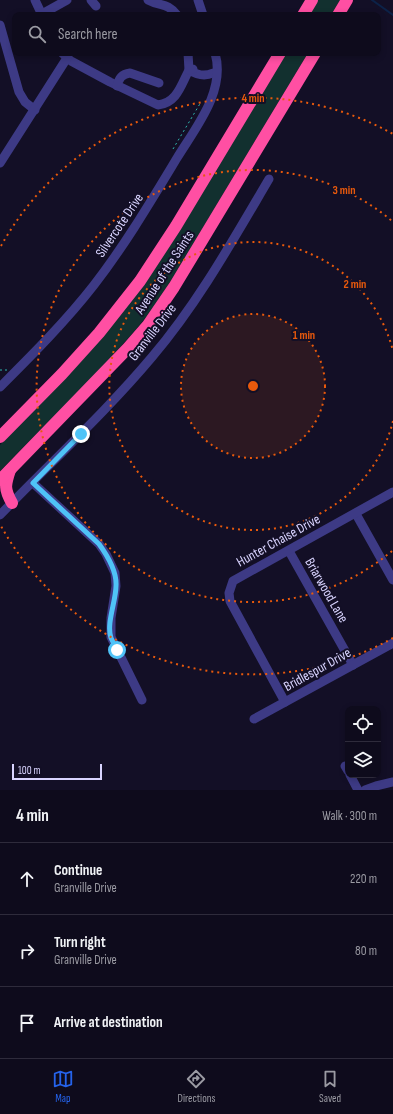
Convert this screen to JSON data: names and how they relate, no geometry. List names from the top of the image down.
{
  "streets": {
    "highway": ["Avenue of the Saints"],
    "street": [
      "Silvercote Drive",
      "Granville Drive",
      "Hunter Chaise Drive",
      "Briarwood Lane",
      "Bridlespur Drive"
    ]
  },
  "crossings": [
    ["Hunter Chaise Drive", "Briarwood Lane"],
    ["Hunter Chaise Drive", "Bridlespur Drive"],
    ["Briarwood Lane", "Bridlespur Drive"]
  ],
  "scale_bar": "100 m",
  "page": {
    "search": "Search here",
    "scale": "100 m",
    "heading": ["4 min", "Walk · 300 m"],
    "list": [
      ["Continue", "Granville Drive", "220 m"],
      ["Turn right", "Granville Drive", "80 m"],
      "Arrive at destination"
    ],
    "nav": ["Map", "Directions", "Saved"]
  },
  "rings": [
    "4 min",
    "3 min",
    "2 min",
    "1 min"
  ]
}
